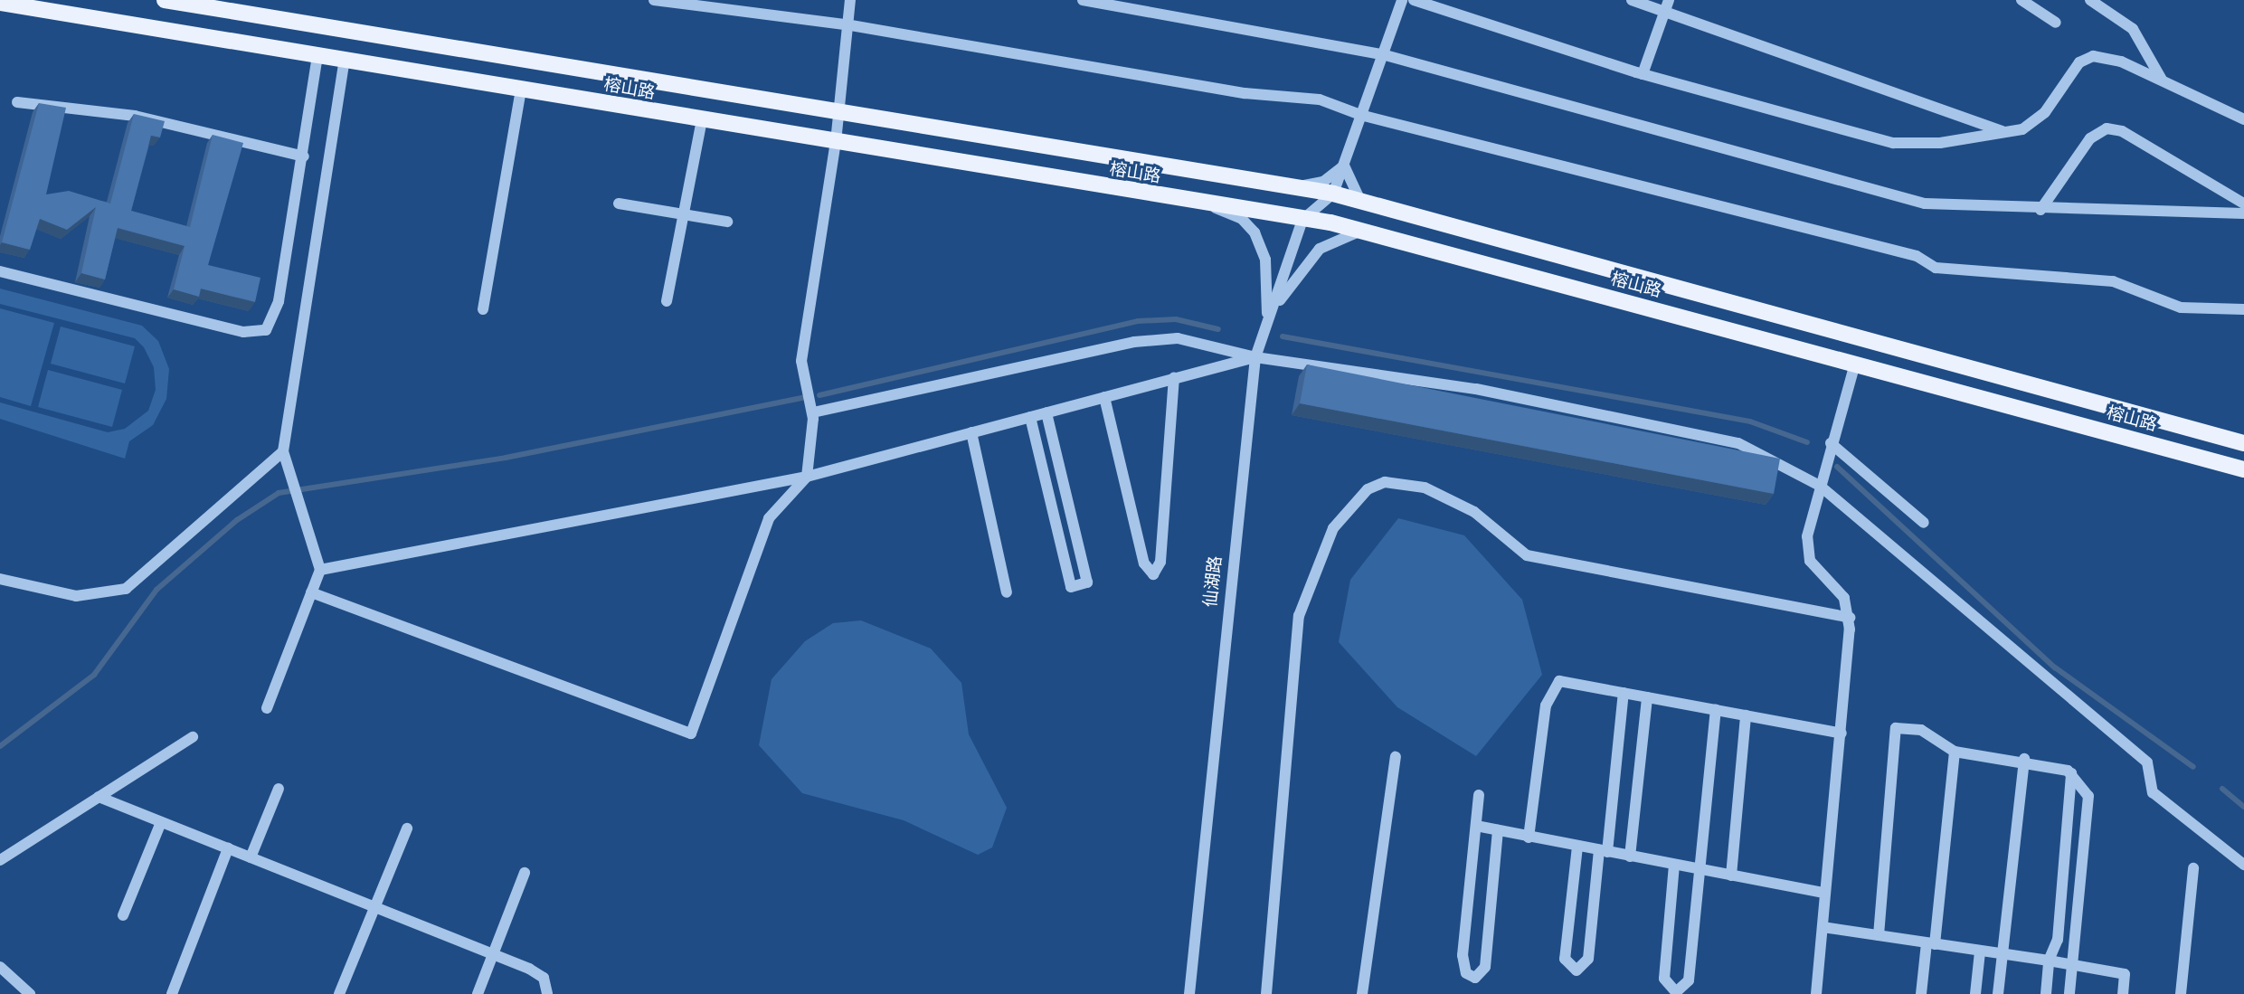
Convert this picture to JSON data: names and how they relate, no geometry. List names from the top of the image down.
{
  "streets": {
    "main road": ["榕山路"],
    "street": ["仙湖路"]
  },
  "crossings": [
    ["榕山路", "仙湖路"]
  ]
}
